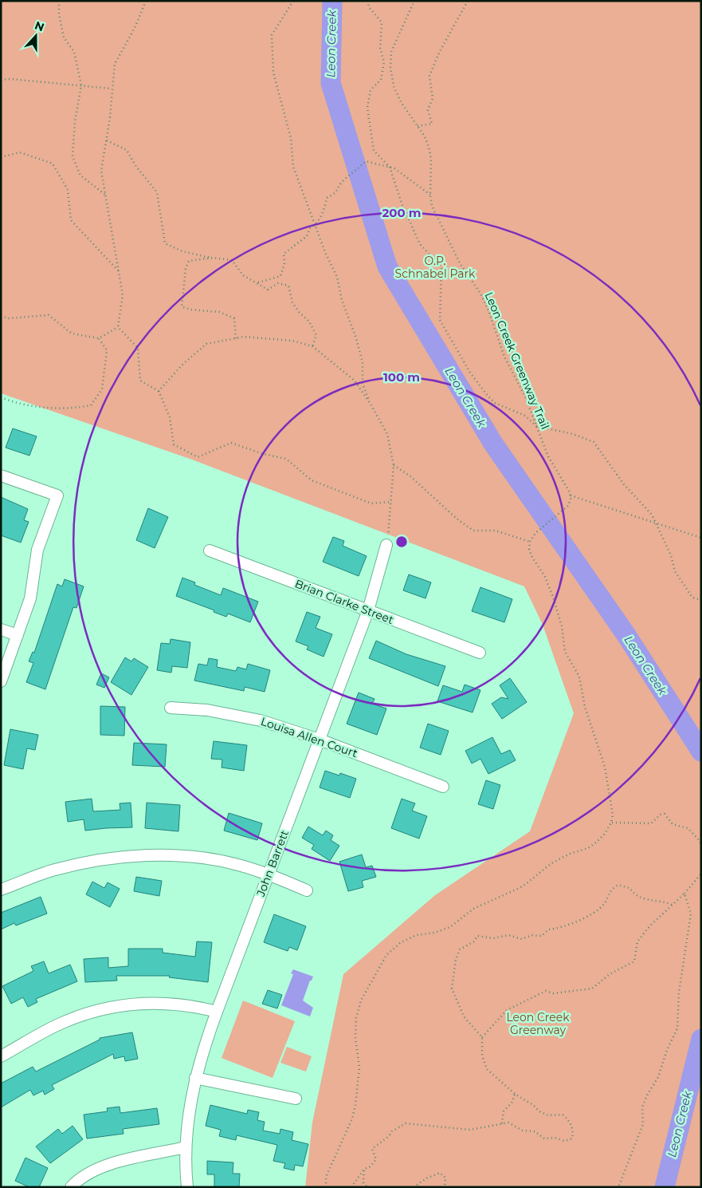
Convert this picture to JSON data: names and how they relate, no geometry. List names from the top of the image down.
{
  "streets": {
    "street": ["Brian Clarke Street", "Louisa Allen Court", "John Barrett"],
    "path": ["Leon Creek Greenway Trail"]
  },
  "crossings": [
    ["Brian Clarke Street", "John Barrett"],
    ["Louisa Allen Court", "John Barrett"]
  ],
  "water": ["Leon Creek"],
  "parks": ["O.P. Schnabel Park", "Leon Creek Greenway"],
  "north": "top",
  "rings": ["200 m", "100 m"]
}
